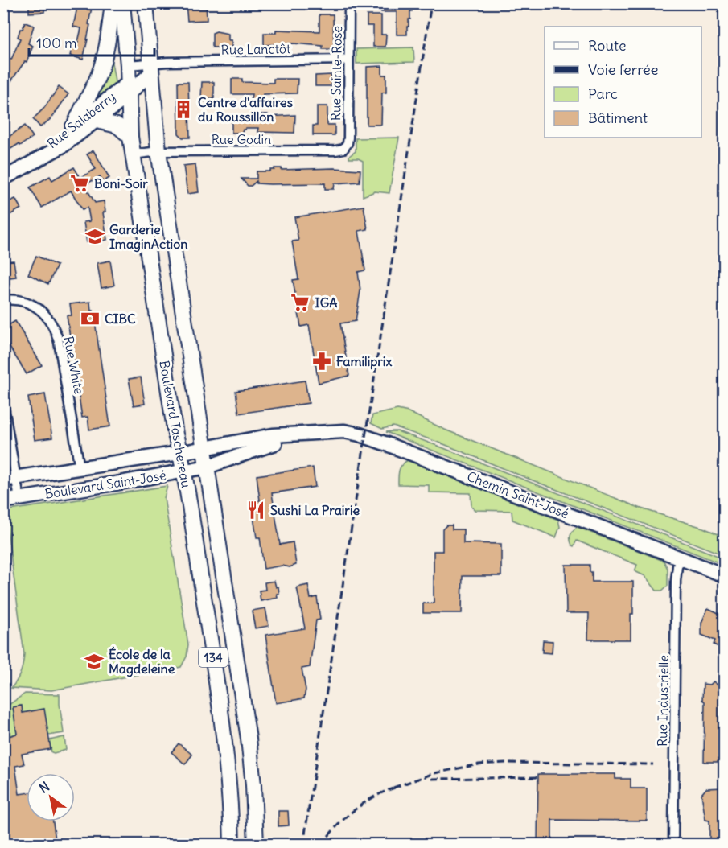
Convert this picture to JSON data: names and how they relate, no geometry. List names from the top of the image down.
{
  "streets": {
    "main road": ["Boulevard Taschereau", "134"],
    "street": [
      "Rue Lanctôt",
      "Rue Sainte-Rose",
      "Rue Salaberry",
      "Rue Godin",
      "Rue White",
      "Boulevard Saint-José",
      "Chemin Saint-José",
      "Rue Industrielle"
    ]
  },
  "crossings": [
    ["Rue Lanctôt", "Rue Sainte-Rose"],
    ["Rue Lanctôt", "Rue Salaberry"],
    ["Rue Lanctôt", "Boulevard Taschereau"],
    ["Rue Sainte-Rose", "Rue Godin"],
    ["Rue Salaberry", "Boulevard Taschereau"],
    ["Rue Godin", "Boulevard Taschereau"],
    ["Rue White", "Boulevard Saint-José"],
    ["Boulevard Taschereau", "Boulevard Saint-José"],
    ["Boulevard Taschereau", "Chemin Saint-José"],
    ["Boulevard Saint-José", "Chemin Saint-José"],
    ["Chemin Saint-José", "Rue Industrielle"]
  ],
  "places": {
    "building": ["Centre d'affaires du Roussillon"],
    "supermarket": ["Boni-Soir", "IGA"],
    "school or university": ["Garderie ImaginAction", "École de la Magdeleine"],
    "bank": ["CIBC"],
    "pharmacy": ["Familiprix"],
    "restaurant": ["Sushi La Prairie"]
  },
  "legend": [
    "Route",
    "Voie ferrée",
    "Parc",
    "Bâtiment"
  ],
  "scale_bar": "100 m",
  "north": "top left"
}
